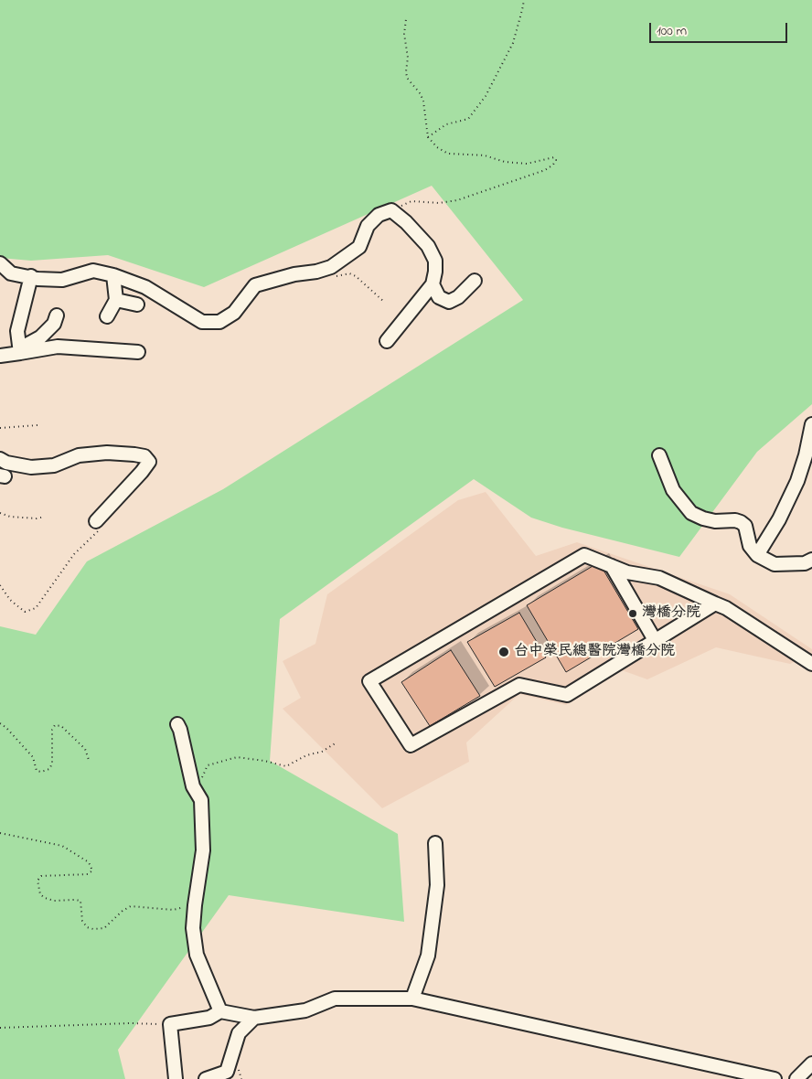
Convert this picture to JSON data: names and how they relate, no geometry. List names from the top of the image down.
{
  "places": ["灣橋分院", "台中榮民總醫院灣橋分院"],
  "scale_bar": "100 m"
}
